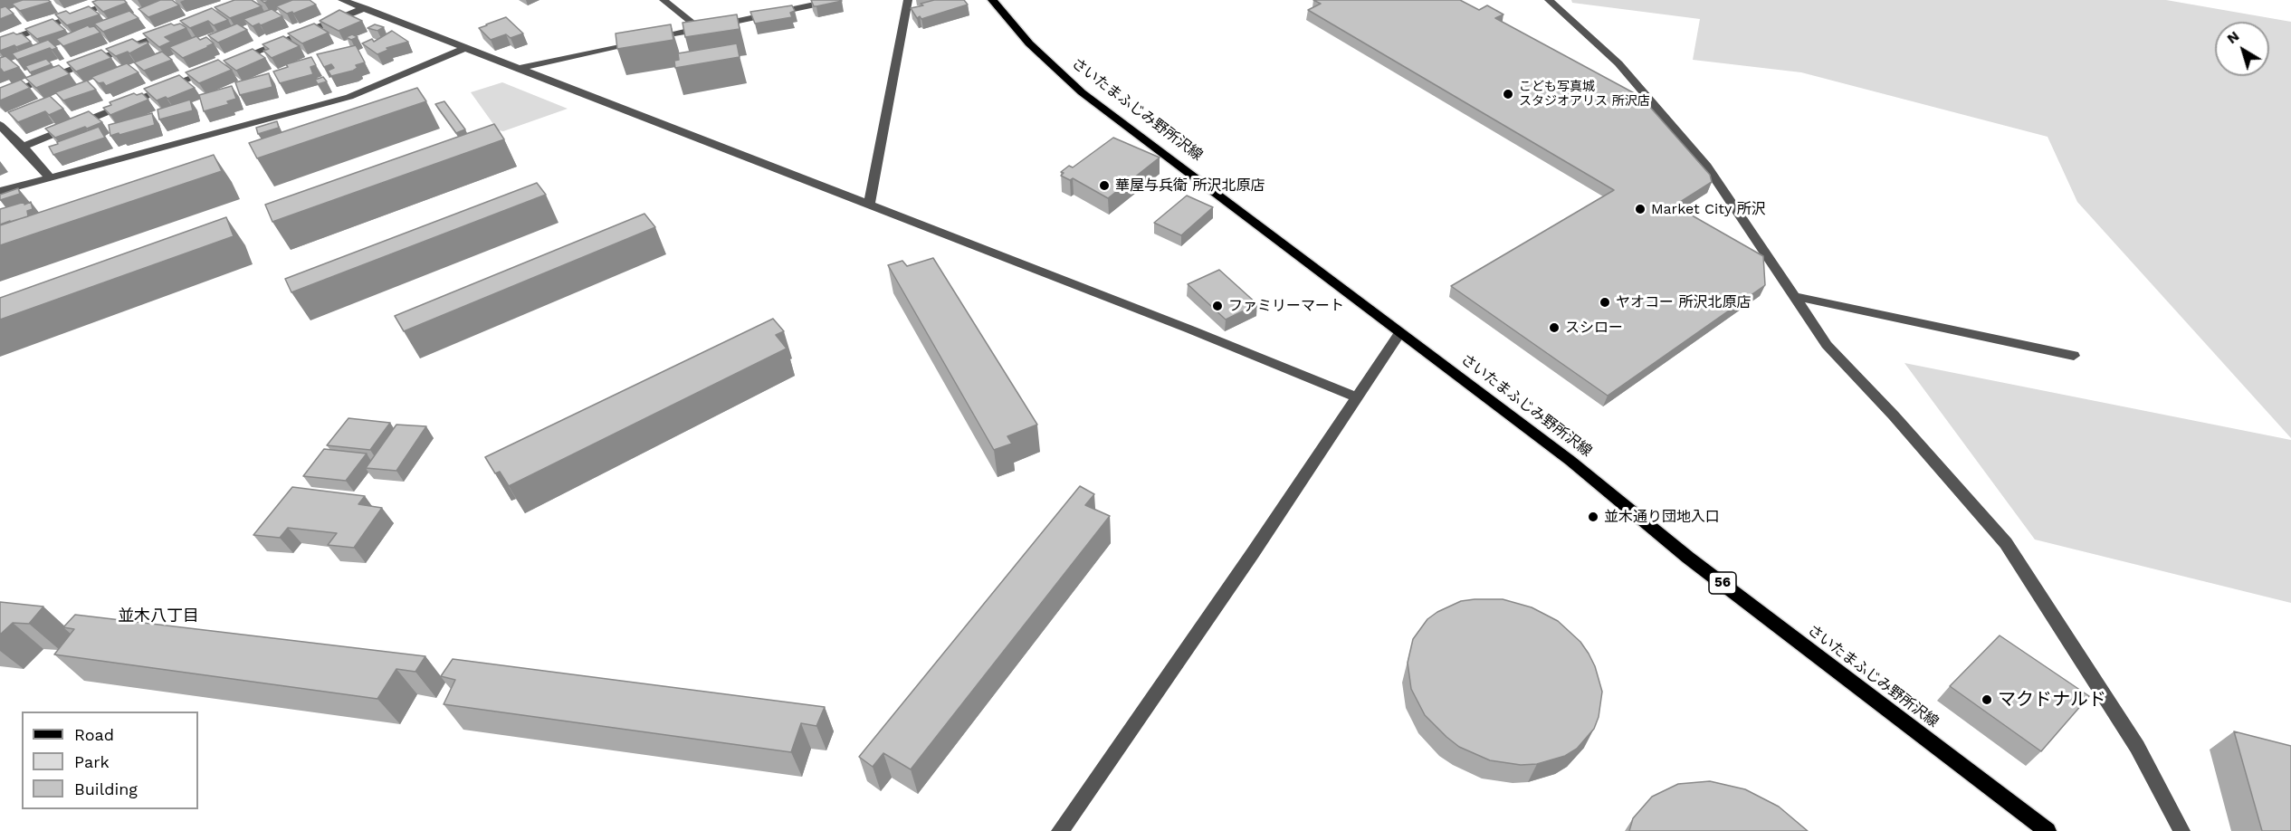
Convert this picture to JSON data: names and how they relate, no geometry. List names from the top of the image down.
{
  "streets": {
    "main road": ["さいたまふじみ野所沢線", "56"]
  },
  "districts": ["並木八丁目"],
  "places": [
    "こども写真城 スタジオアリス 所沢店",
    "華屋与兵衛 所沢北原店",
    "Market City 所沢",
    "ヤオコー 所沢北原店",
    "ファミリーマート",
    "スシロー",
    "並木通り団地入口",
    "マクドナルド"
  ],
  "legend": ["Road", "Park", "Building"],
  "north": "top left"
}
